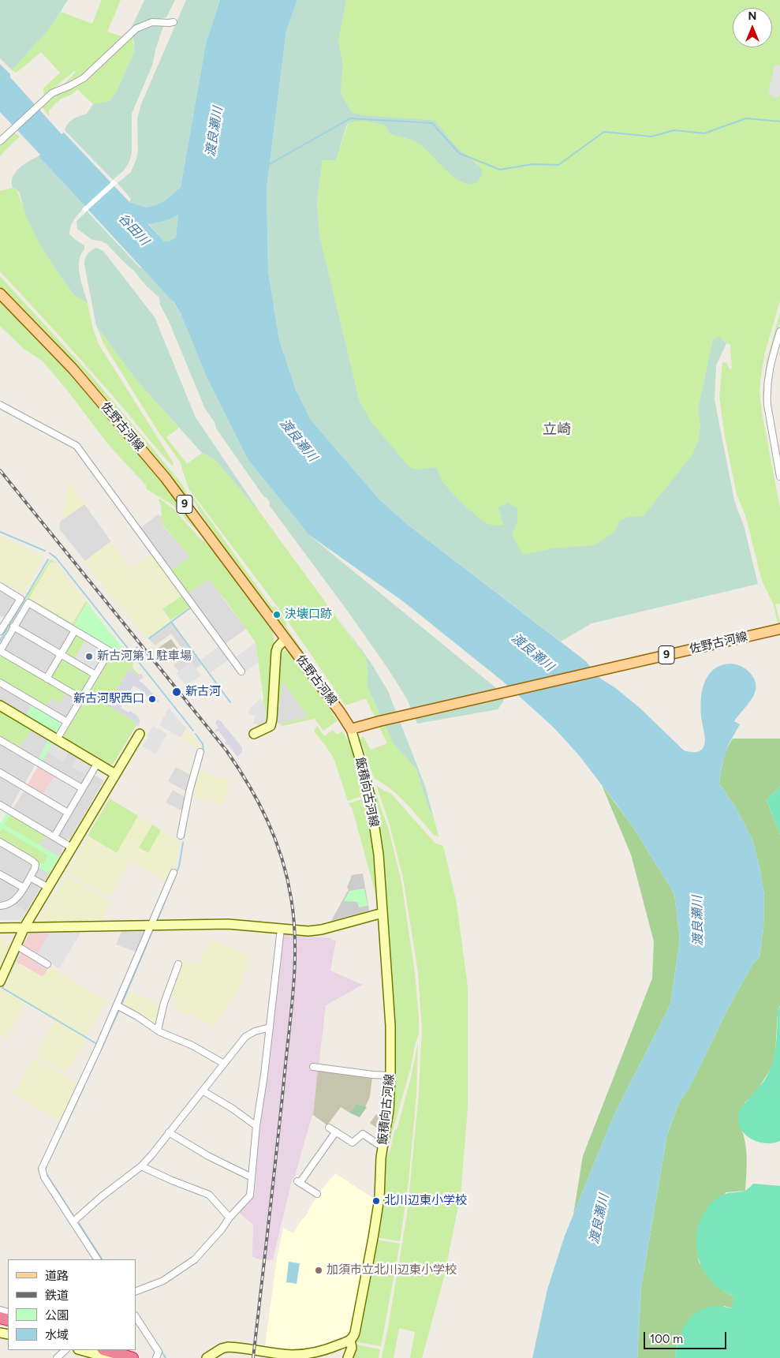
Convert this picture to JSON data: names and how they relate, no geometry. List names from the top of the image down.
{
  "streets": {
    "main road": ["佐野古河線", "9"],
    "street": ["飯積向古河線"]
  },
  "crossings": [
    ["佐野古河線", "飯積向古河線"]
  ],
  "districts": ["立崎"],
  "water": ["渡良瀬川", "谷田川"],
  "places": [
    "決壊口跡",
    "新古河第１駐車場",
    "新古河",
    "新古河駅西口",
    "北川辺東小学校",
    "加須市立北川辺東小学校"
  ],
  "legend": [
    "道路",
    "鉄道",
    "公園",
    "水域"
  ],
  "scale_bar": "100 m",
  "north": "top"
}
